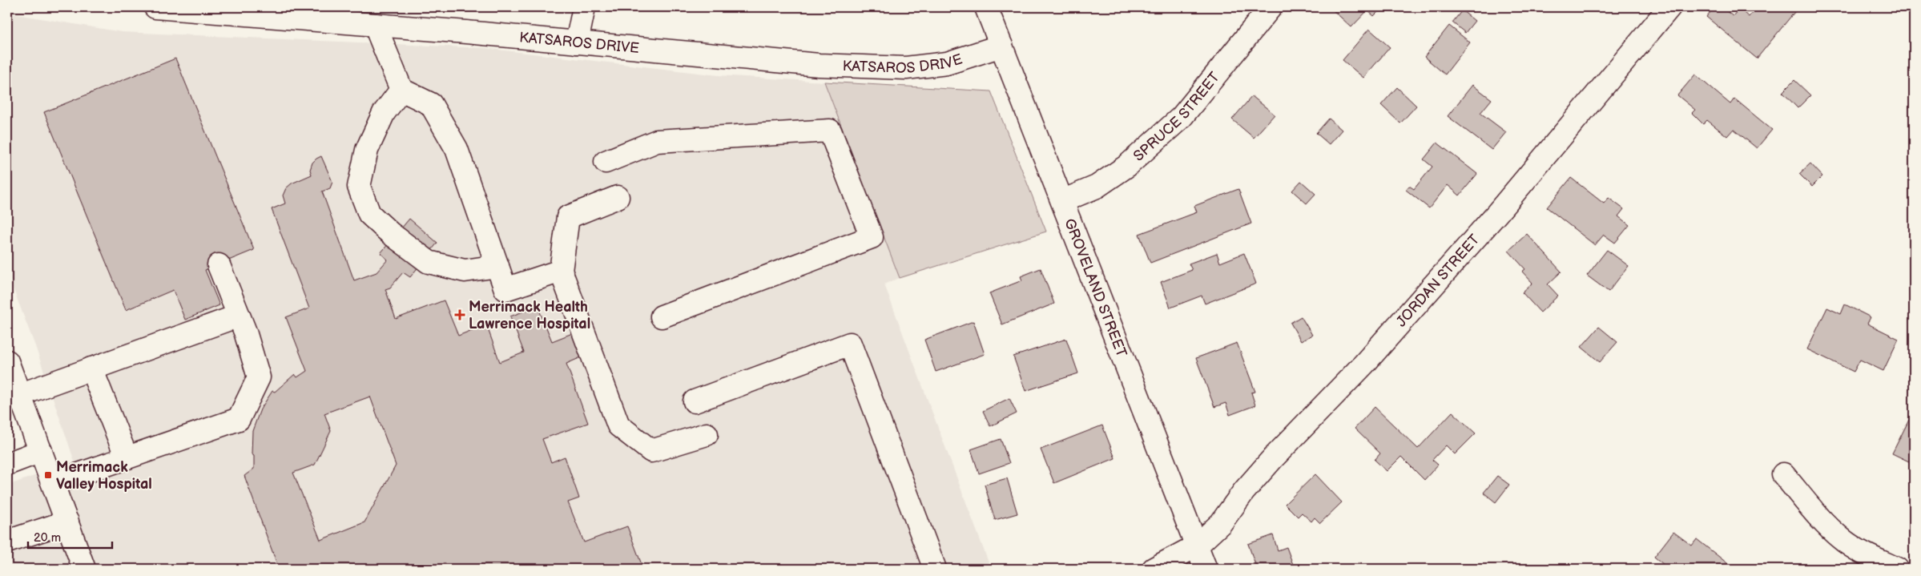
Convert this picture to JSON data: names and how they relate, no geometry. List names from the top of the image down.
{
  "streets": {
    "street": [
      "KATSAROS DRIVE",
      "SPRUCE STREET",
      "JORDAN STREET",
      "GROVELAND STREET"
    ]
  },
  "crossings": [
    ["KATSAROS DRIVE", "GROVELAND STREET"],
    ["SPRUCE STREET", "GROVELAND STREET"],
    ["JORDAN STREET", "GROVELAND STREET"]
  ],
  "places": {
    "health": ["Merrimack Health Lawrence Hospital"],
    "transit": ["Merrimack Valley Hospital"]
  },
  "scale_bar": "20 m"
}
